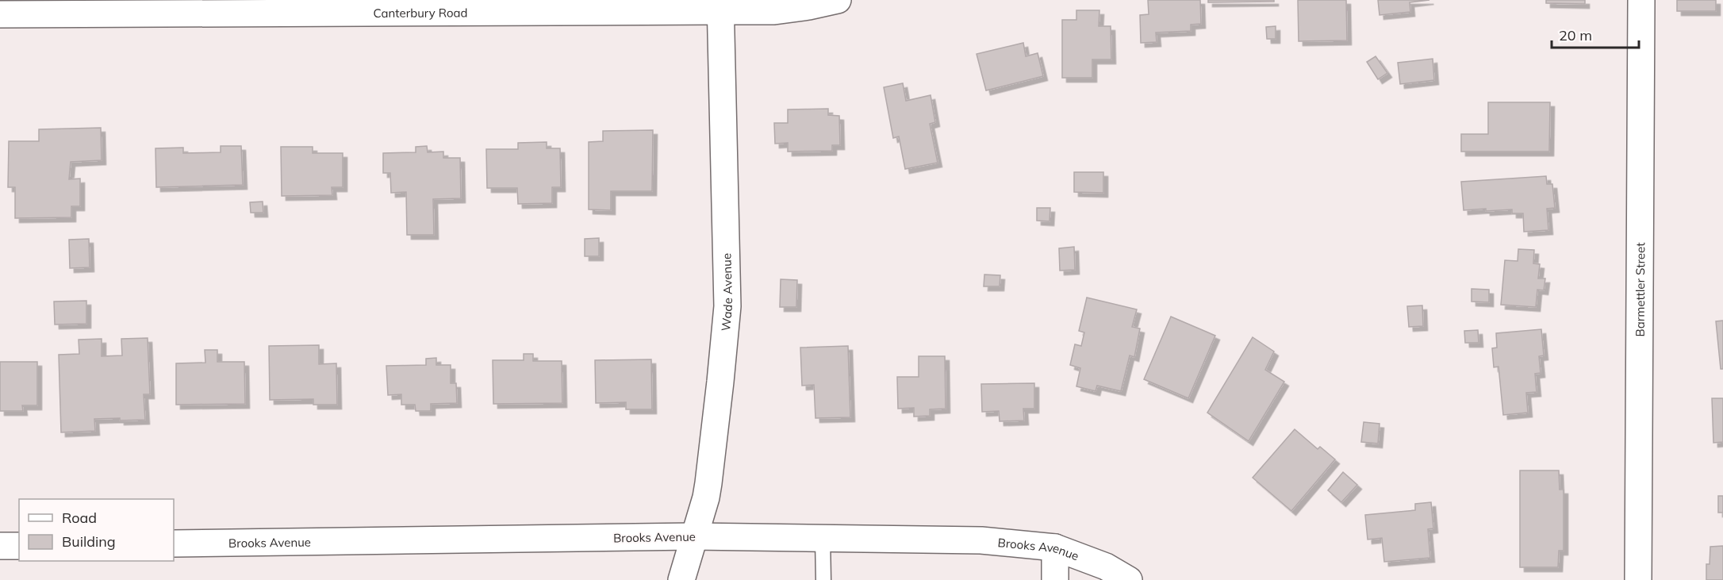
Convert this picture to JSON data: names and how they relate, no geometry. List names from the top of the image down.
{
  "streets": {
    "street": [
      "Canterbury Road",
      "Barmettler Street",
      "Wade Avenue",
      "Brooks Avenue"
    ]
  },
  "crossings": [
    ["Canterbury Road", "Wade Avenue"],
    ["Wade Avenue", "Brooks Avenue"]
  ],
  "legend": ["Road", "Building"],
  "scale_bar": "20 m"
}
